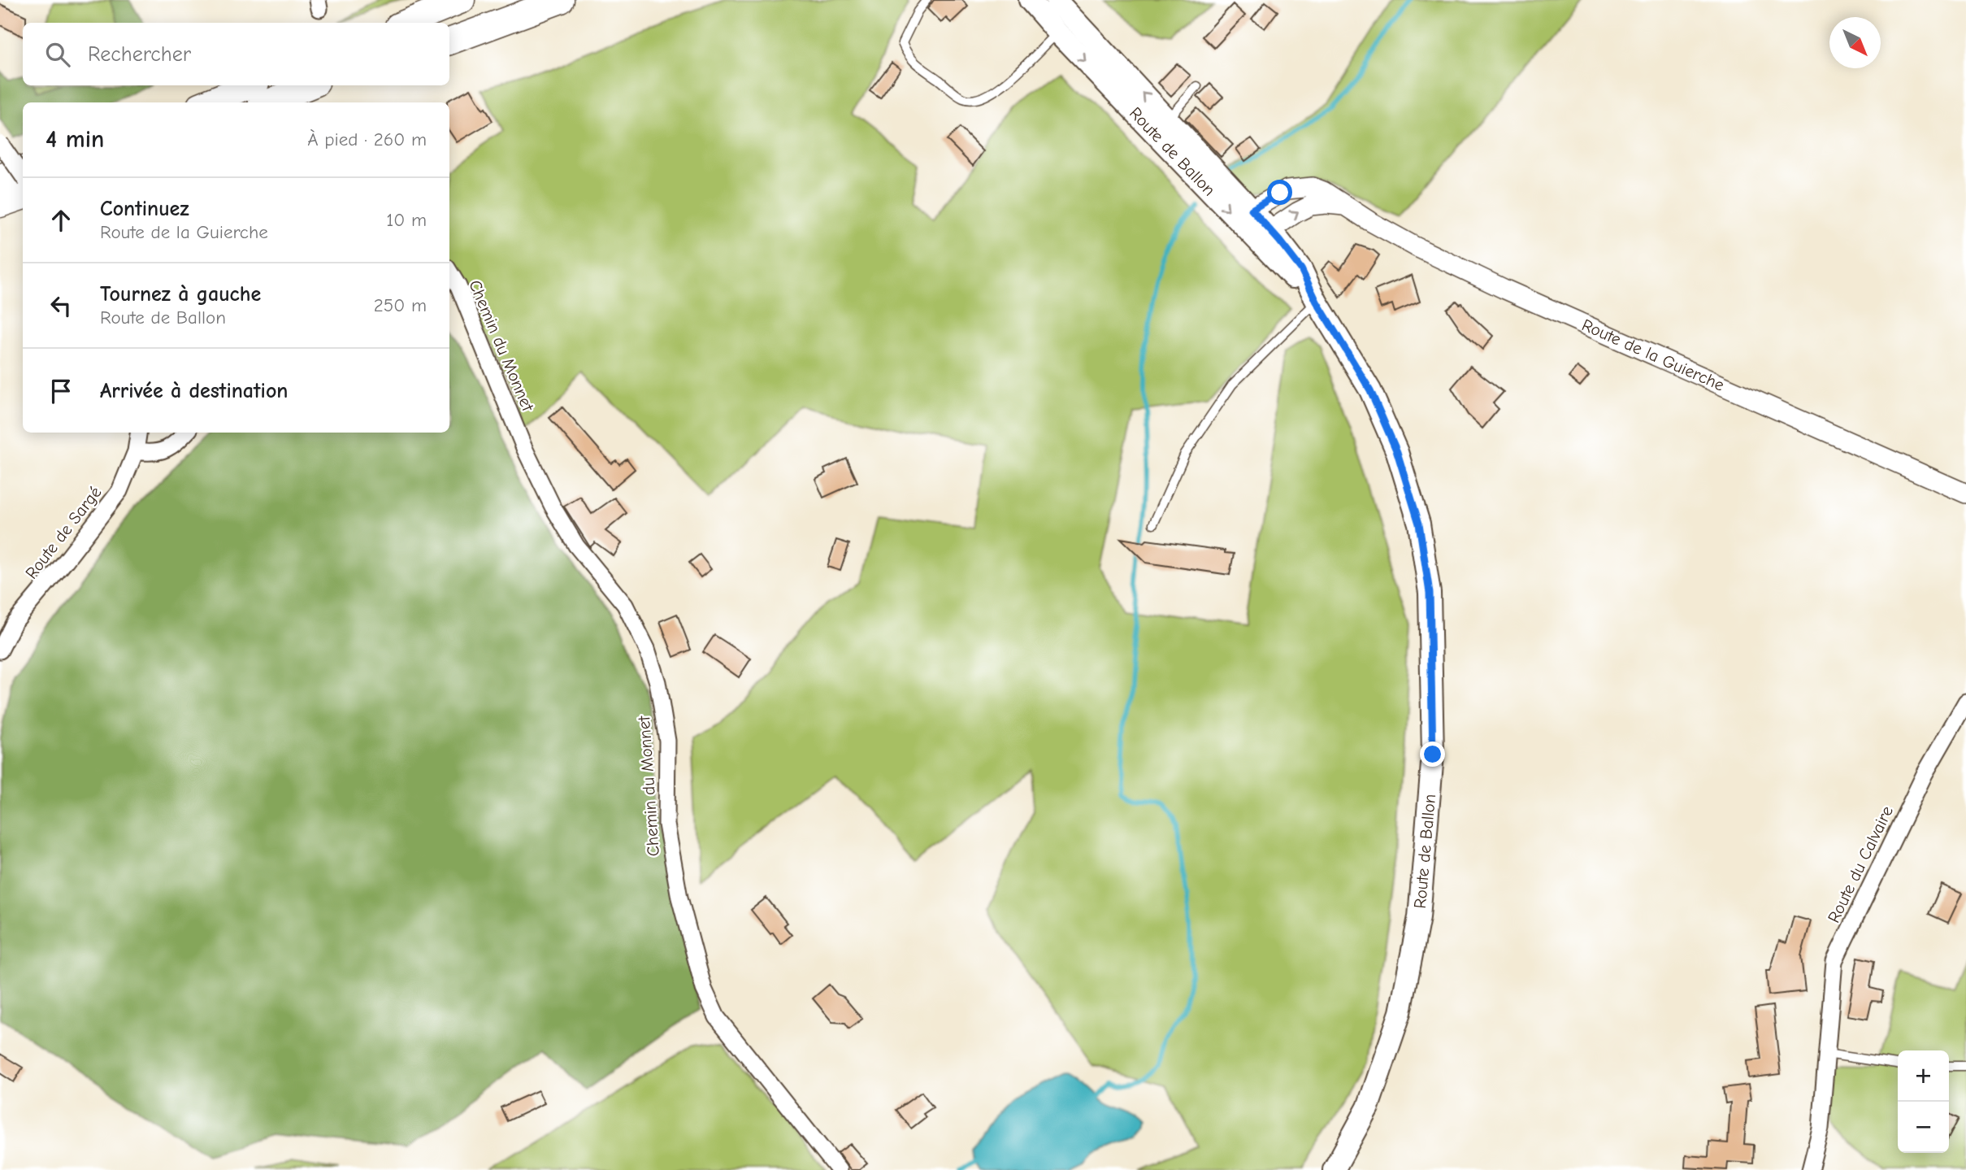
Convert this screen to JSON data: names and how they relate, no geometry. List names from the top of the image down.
{
  "streets": {
    "main road": ["Route de Ballon"],
    "street": [
      "Chemin du Monnet",
      "Route de la Guierche",
      "Route de Sargé",
      "Route du Calvaire"
    ]
  },
  "crossings": [
    ["Route de Ballon", "Route de la Guierche"]
  ],
  "north": "bottom right",
  "page": {
    "search": "Rechercher",
    "heading": ["4 min", "À pied · 260 m"],
    "list": [
      ["Continuez", "Route de la Guierche", "10 m"],
      ["Tournez à gauche", "Route de Ballon", "250 m"],
      "Arrivée à destination"
    ],
    "map_buttons": ["+", "−"]
  }
}
